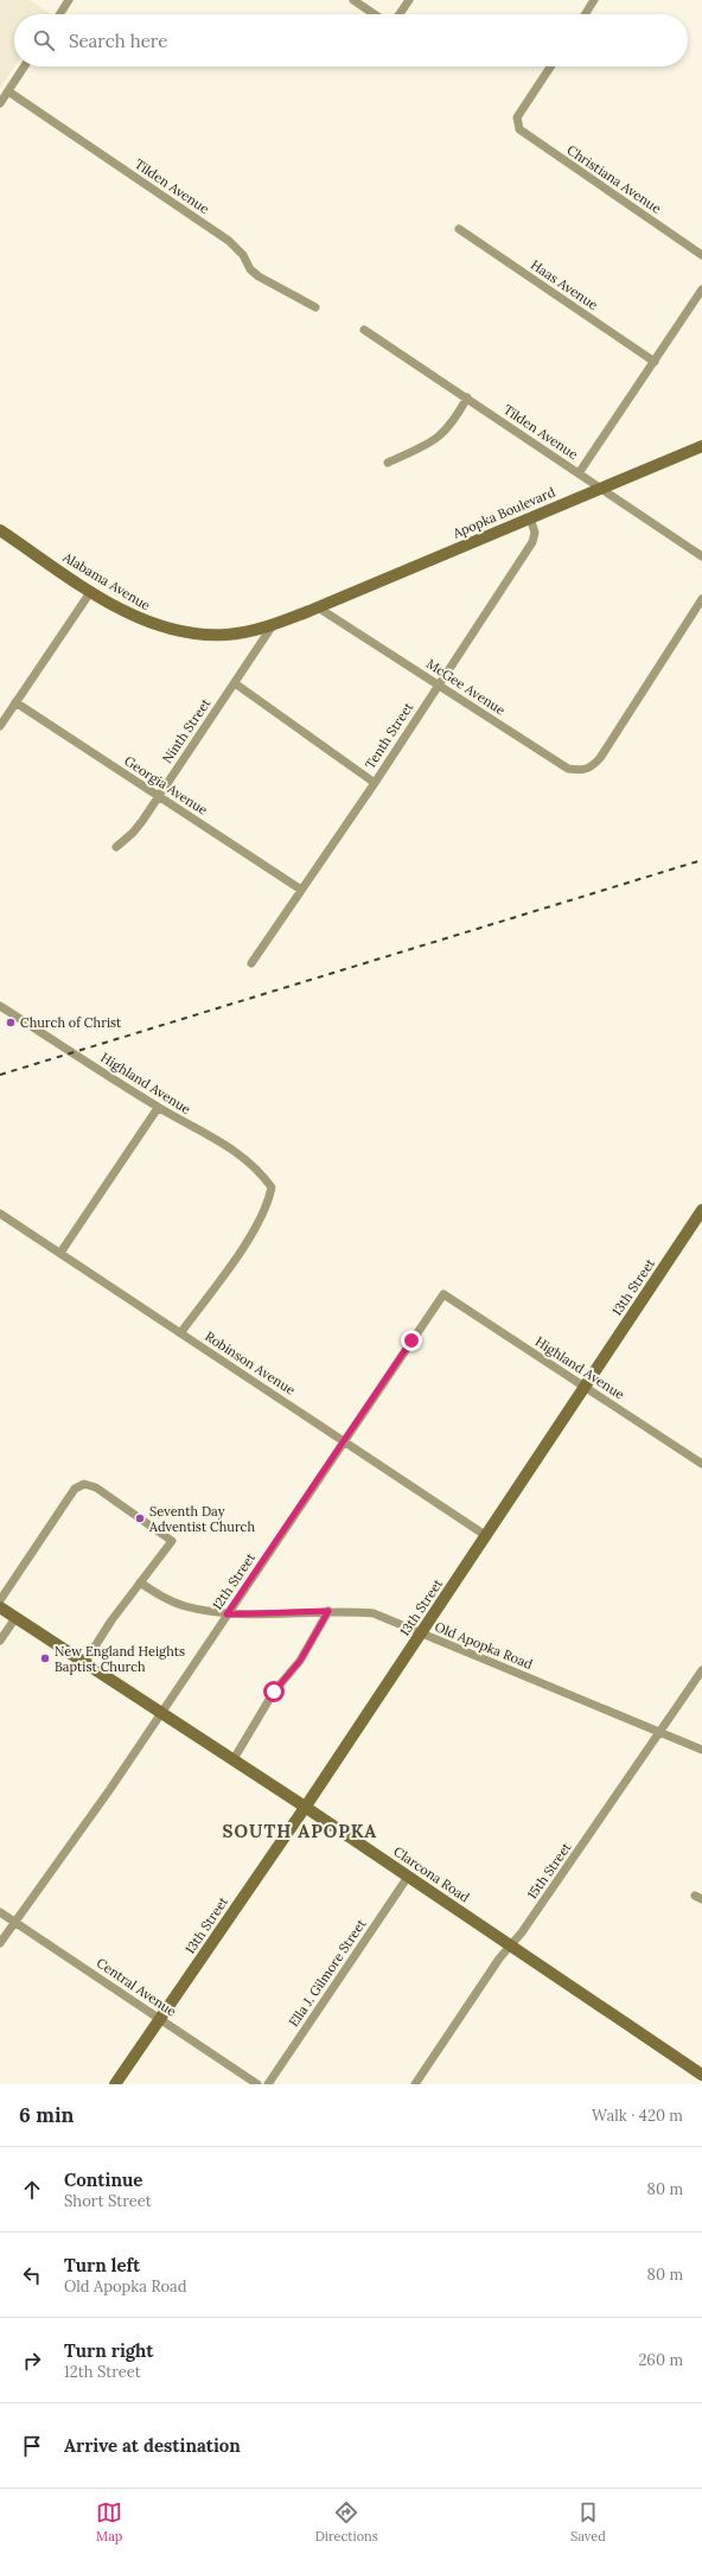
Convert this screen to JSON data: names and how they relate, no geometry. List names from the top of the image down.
{
  "streets": {
    "street": [
      "Christiana Avenue",
      "Tilden Avenue",
      "Haas Avenue",
      "Apopka Boulevard",
      "Alabama Avenue",
      "McGee Avenue",
      "Ninth Street",
      "Tenth Street",
      "Georgia Avenue",
      "Highland Avenue",
      "13th Street",
      "Robinson Avenue",
      "12th Street",
      "Old Apopka Road",
      "15th Street",
      "Clarcona Road",
      "Ella J. Gilmore Street",
      "Central Avenue"
    ]
  },
  "crossings": [
    ["Tilden Avenue", "Apopka Boulevard"],
    ["Apopka Boulevard", "Alabama Avenue"],
    ["Apopka Boulevard", "McGee Avenue"],
    ["Apopka Boulevard", "Tenth Street"],
    ["Alabama Avenue", "McGee Avenue"],
    ["Alabama Avenue", "Ninth Street"],
    ["McGee Avenue", "Tenth Street"],
    ["Ninth Street", "Georgia Avenue"],
    ["Tenth Street", "Georgia Avenue"],
    ["Highland Avenue", "13th Street"],
    ["Highland Avenue", "Robinson Avenue"],
    ["Highland Avenue", "12th Street"],
    ["13th Street", "Robinson Avenue"],
    ["13th Street", "Old Apopka Road"],
    ["13th Street", "Clarcona Road"],
    ["13th Street", "Central Avenue"],
    ["Robinson Avenue", "12th Street"],
    ["12th Street", "Old Apopka Road"],
    ["12th Street", "Clarcona Road"],
    ["12th Street", "Central Avenue"],
    ["Old Apopka Road", "15th Street"],
    ["15th Street", "Clarcona Road"],
    ["Clarcona Road", "Ella J. Gilmore Street"]
  ],
  "districts": ["SOUTH APOPKA"],
  "places": ["Church of Christ", "Seventh Day Adventist Church", "New England Heights Baptist Church"],
  "page": {
    "search": "Search here",
    "heading": ["6 min", "Walk · 420 m"],
    "list": [
      ["Continue", "Short Street", "80 m"],
      ["Turn left", "Old Apopka Road", "80 m"],
      ["Turn right", "12th Street", "260 m"],
      "Arrive at destination"
    ],
    "nav": ["Map", "Directions", "Saved"]
  }
}
